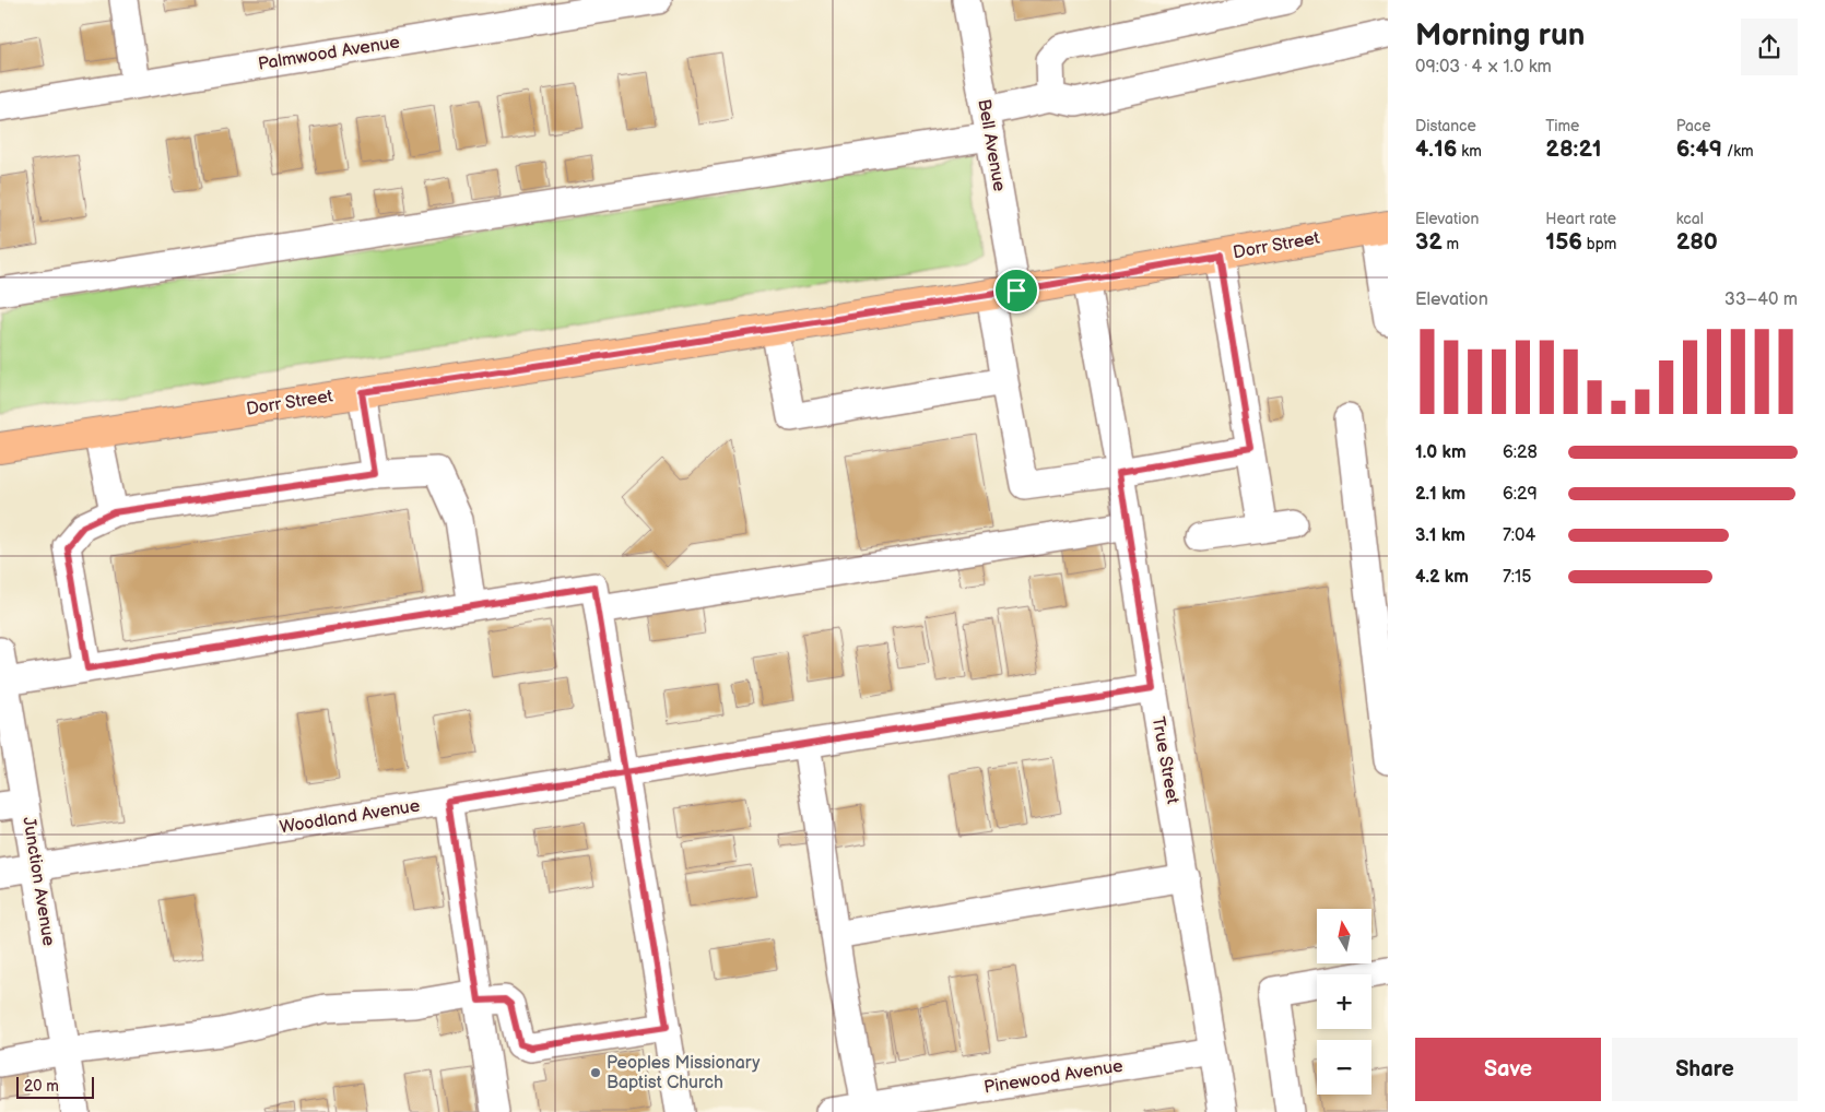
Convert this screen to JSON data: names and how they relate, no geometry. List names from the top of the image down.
{
  "streets": {
    "main road": ["Dorr Street"],
    "street": [
      "Palmwood Avenue",
      "Bell Avenue",
      "True Street",
      "Woodland Avenue",
      "Junction Avenue",
      "Pinewood Avenue"
    ]
  },
  "crossings": [
    ["Bell Avenue", "Dorr Street"],
    ["Bell Avenue", "True Street"],
    ["Dorr Street", "True Street"],
    ["True Street", "Woodland Avenue"],
    ["True Street", "Pinewood Avenue"],
    ["Woodland Avenue", "Junction Avenue"]
  ],
  "places": ["Peoples Missionary Baptist Church"],
  "scale_bar": "20 m",
  "north": "top",
  "page": {
    "heading": ["Morning run", "09:03 · 4 × 1.0 km"],
    "stats": [
      ["Distance", "4.16 km"],
      ["Time", "28:21"],
      ["Pace", "6:49 /km"],
      ["Elevation", "32 m"],
      ["Heart rate", "156 bpm"],
      ["kcal", "280"]
    ],
    "chart": ["Elevation", "33–40 m"],
    "list": [
      {
        "name": "1.0 km",
        "note": "6:28"
      },
      {
        "name": "2.1 km",
        "note": "6:29"
      },
      {
        "name": "3.1 km",
        "note": "7:04"
      },
      {
        "name": "4.2 km",
        "note": "7:15"
      }
    ],
    "map_buttons": ["+", "−"],
    "buttons": ["Save", "Share"],
    "scale": "20 m"
  }
}
